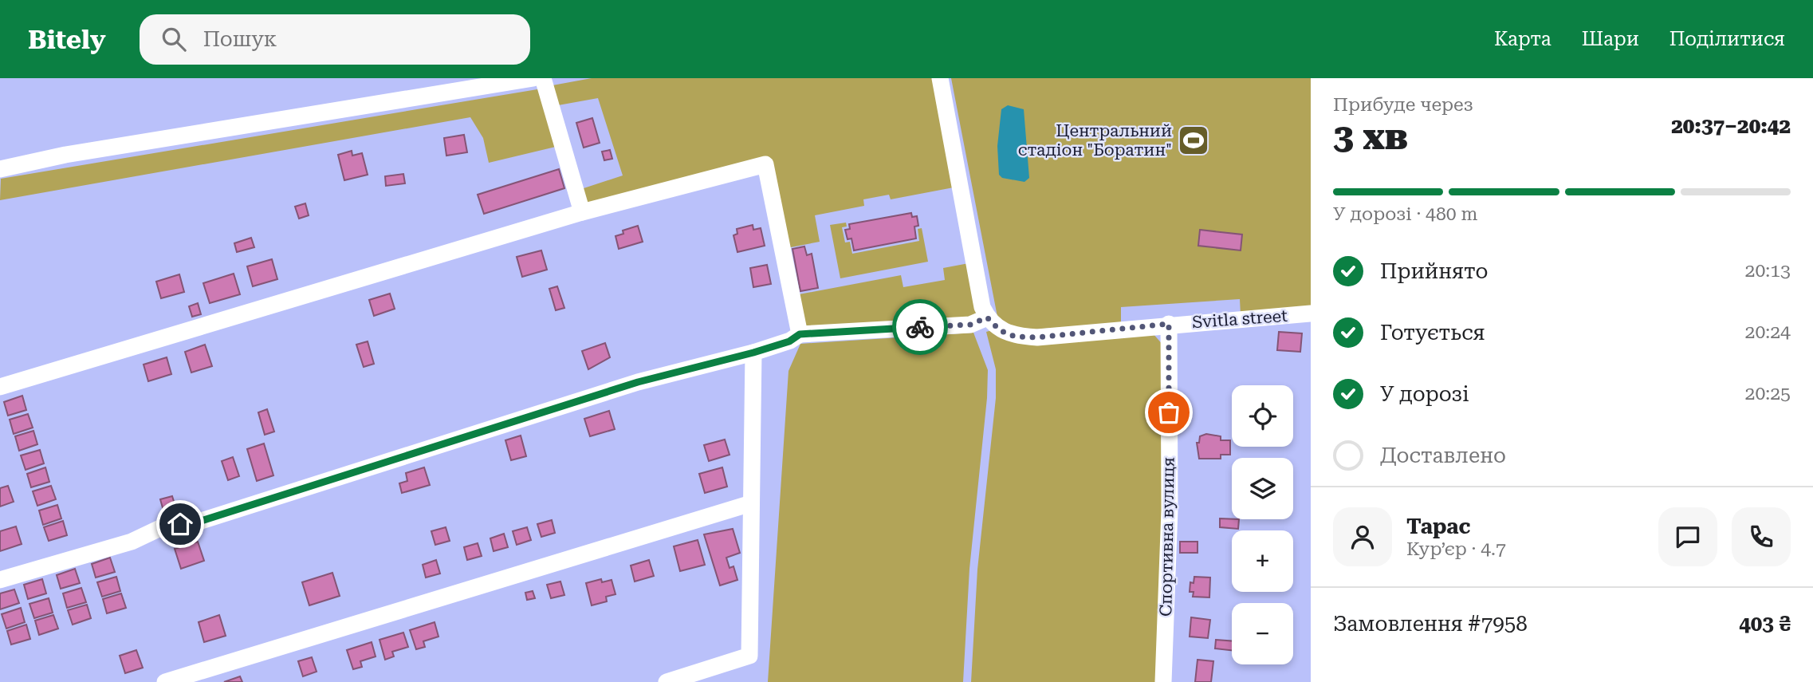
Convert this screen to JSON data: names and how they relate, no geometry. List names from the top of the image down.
{
  "streets": {
    "street": ["Svitla street", "Спортивна вулиця"]
  },
  "crossings": [
    ["Svitla street", "Спортивна вулиця"]
  ],
  "places": {
    "sports": ["Центральний стадіон \"Боратин\""]
  },
  "page": {
    "header": "Bitely",
    "search": "Пошук",
    "nav": ["Карта", "Шари", "Поділитися"],
    "heading": ["3 хв", "Прибуде через", "20:37–20:42"],
    "panel": [
      "Тарас",
      "Кур’єр · 4.7",
      "Замовлення #7958",
      "403 ₴"
    ],
    "bar": "У дорозі · 480 m",
    "list": [
      ["Прийнято", "20:13"],
      ["Готується", "20:24"],
      ["У дорозі", "20:25"],
      "Доставлено"
    ],
    "map_buttons": ["+", "−"]
  }
}
